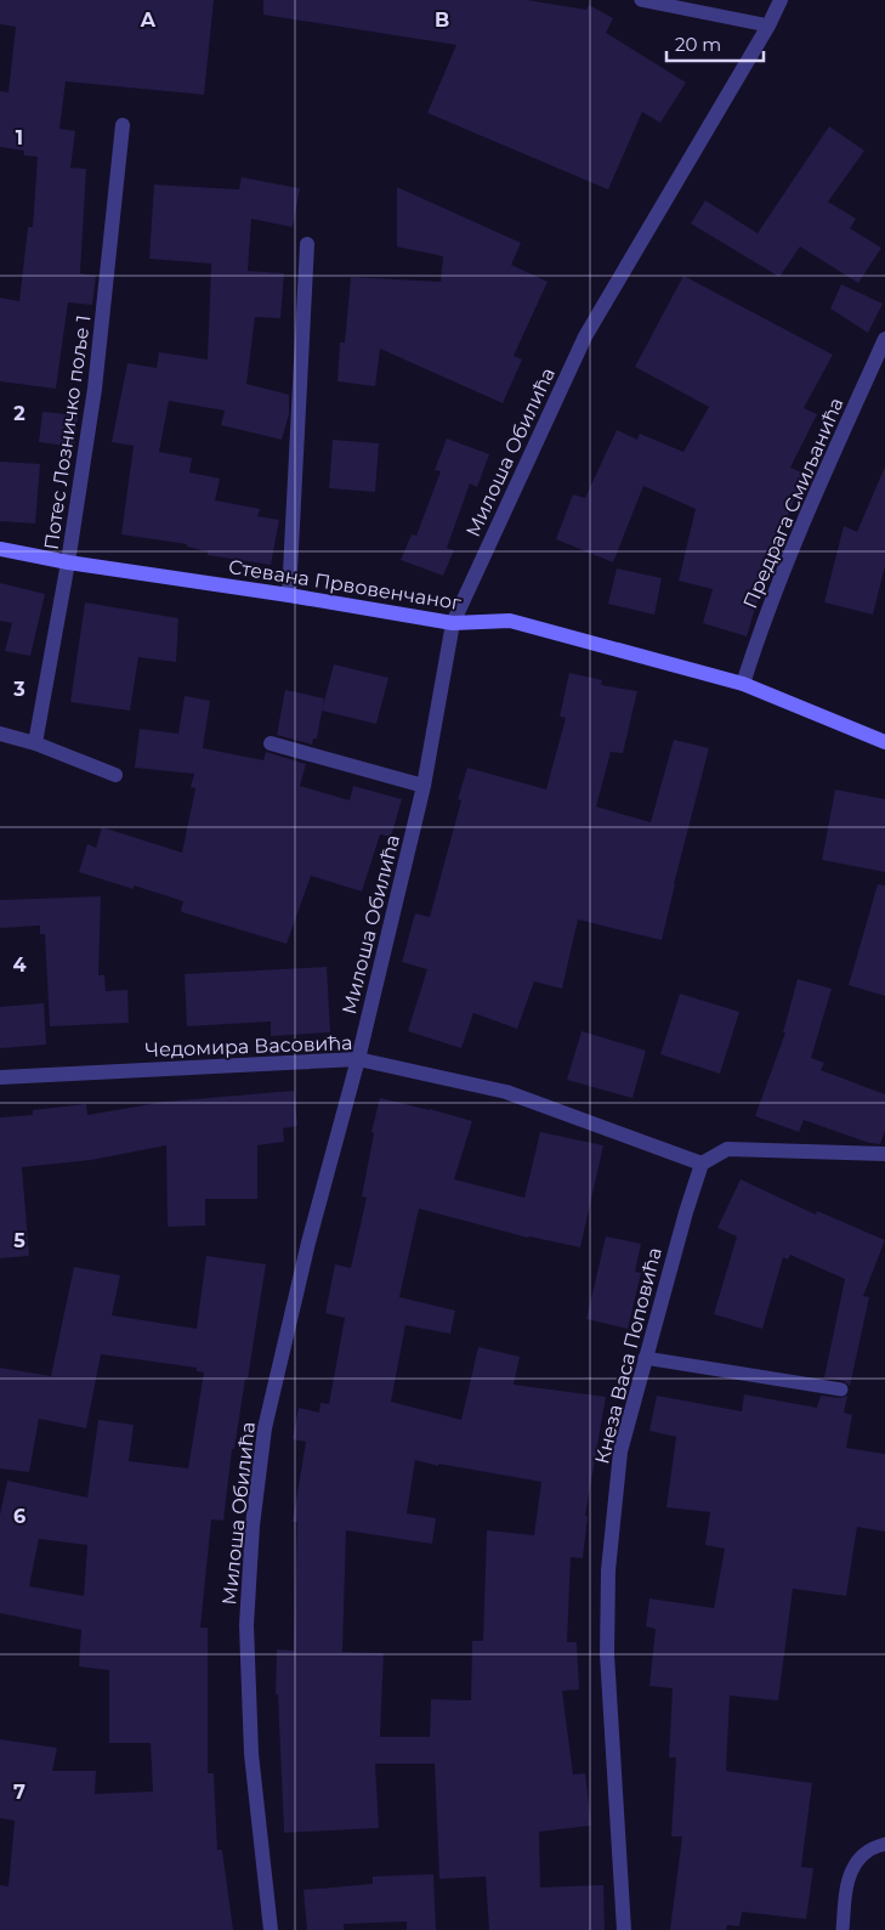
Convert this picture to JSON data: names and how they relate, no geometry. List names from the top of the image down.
{
  "streets": {
    "street": [
      "Потес Лозничко поље 1",
      "Милоша Обилића",
      "Предрага Смиљанића",
      "Стевана Првовенчаног",
      "Чедомира Васовића",
      "Кнеза Васа Поповића"
    ]
  },
  "crossings": [
    ["Потес Лозничко поље 1", "Стевана Првовенчаног"],
    ["Милоша Обилића", "Стевана Првовенчаног"],
    ["Милоша Обилића", "Чедомира Васовића"],
    ["Предрага Смиљанића", "Стевана Првовенчаног"],
    ["Чедомира Васовића", "Кнеза Васа Поповића"]
  ],
  "scale_bar": "20 m",
  "grid": {
    "columns": ["A", "B"],
    "rows": [
      "1",
      "2",
      "3",
      "4",
      "5",
      "6",
      "7"
    ]
  }
}
